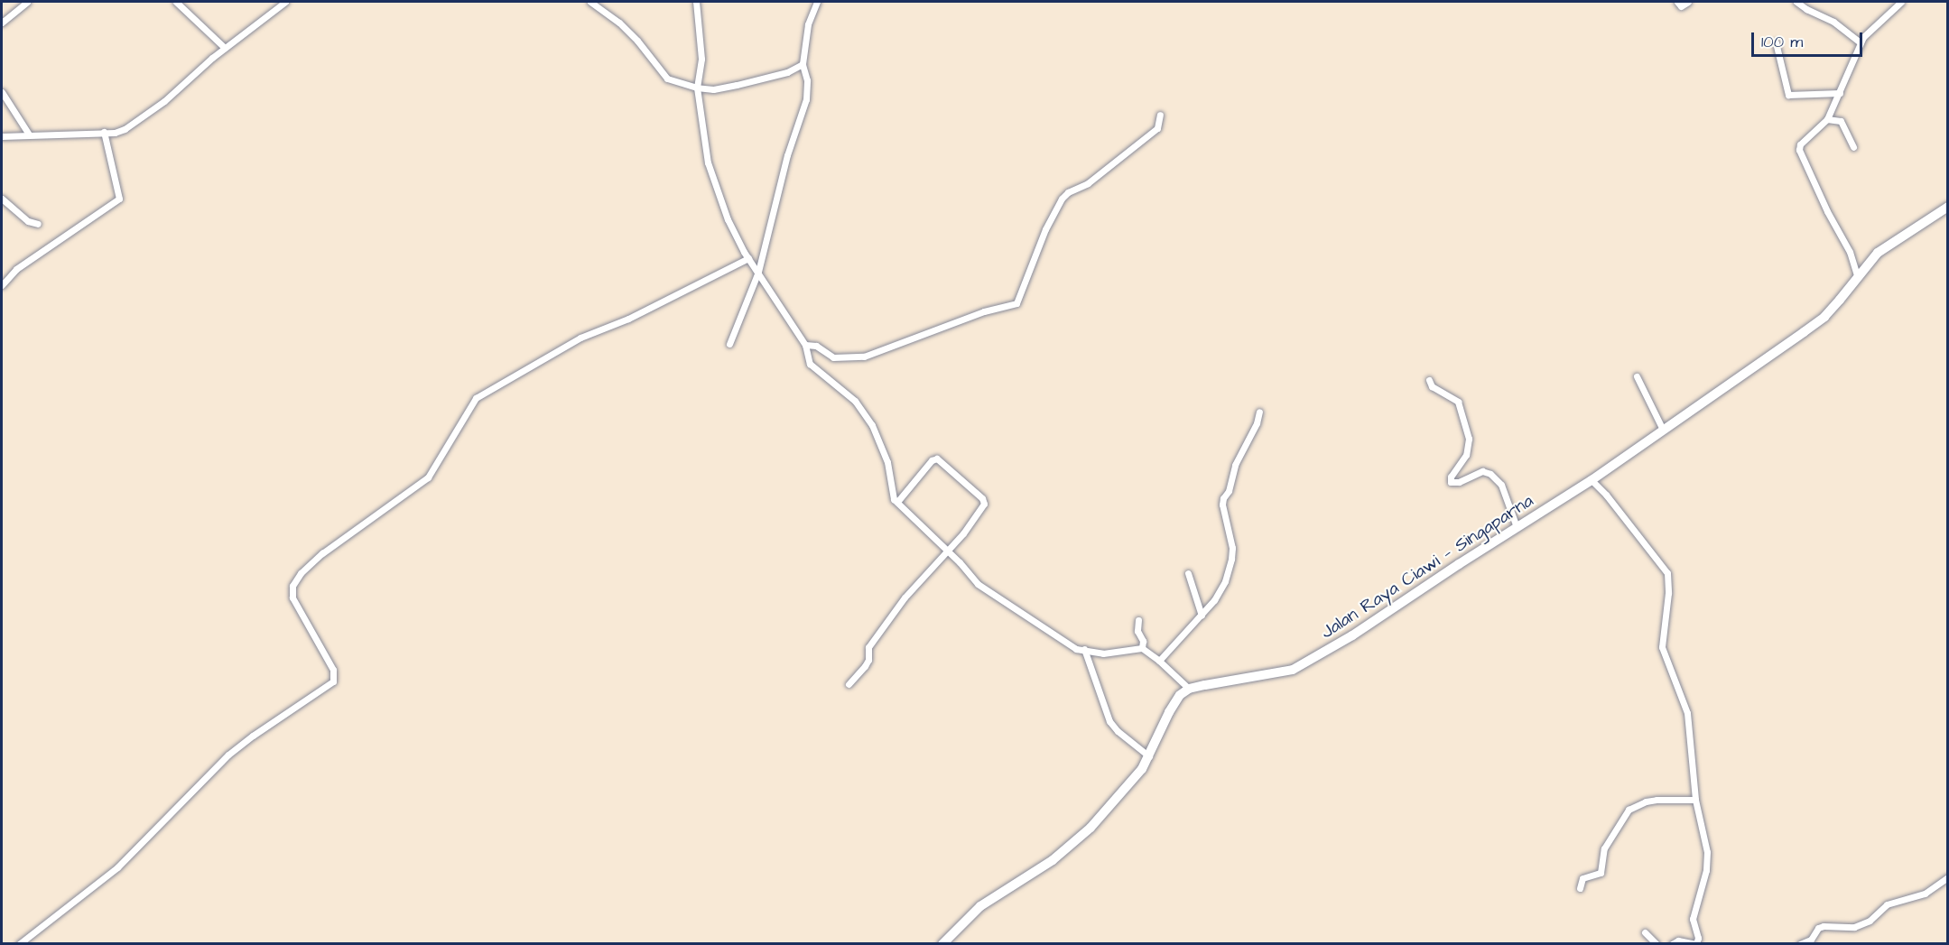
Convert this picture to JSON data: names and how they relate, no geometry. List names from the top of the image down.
{
  "streets": {
    "main road": ["Jalan Raya Ciawi — Singaparna"]
  },
  "scale_bar": "100 m"
}
